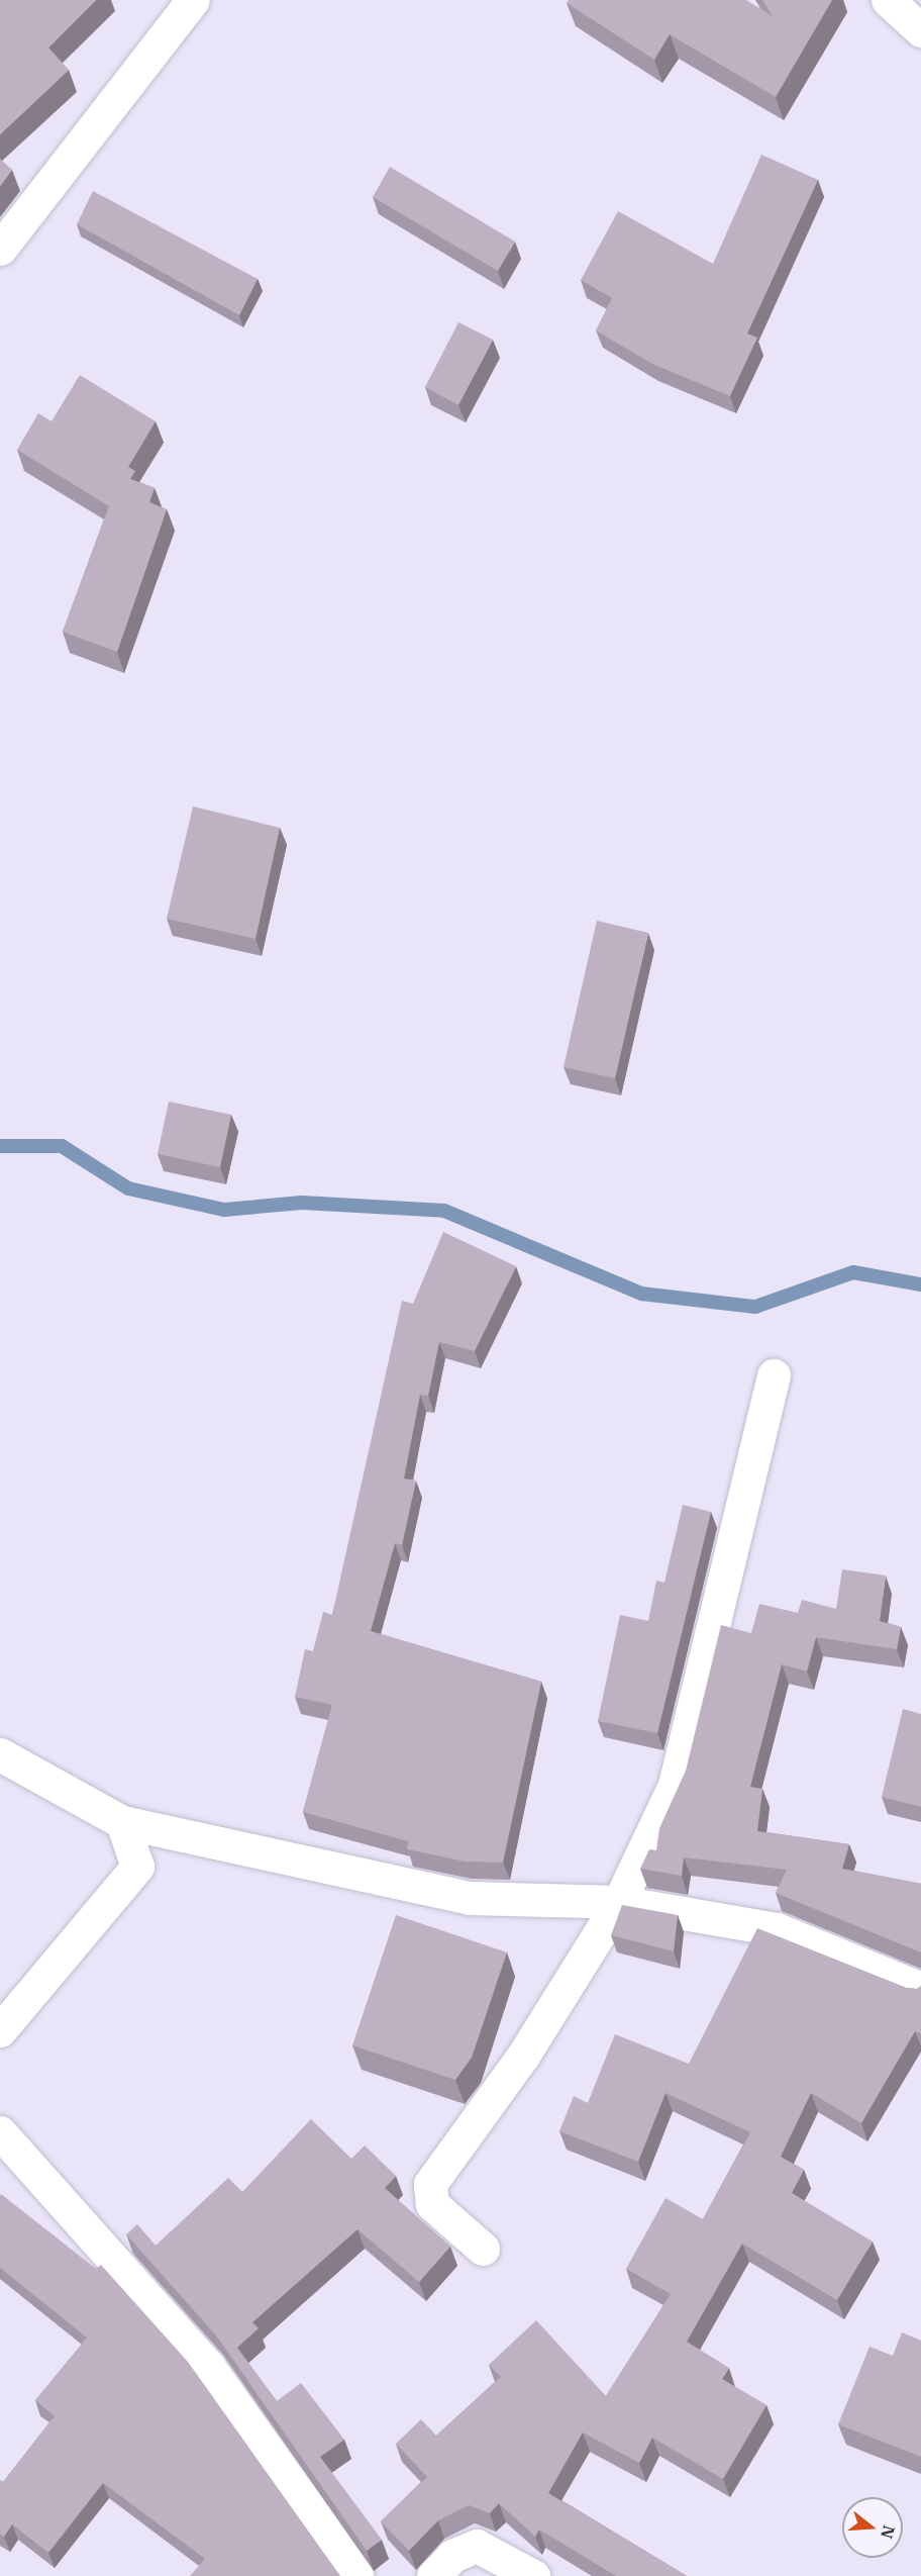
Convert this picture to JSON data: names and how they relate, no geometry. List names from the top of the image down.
{
  "north": "right"
}
